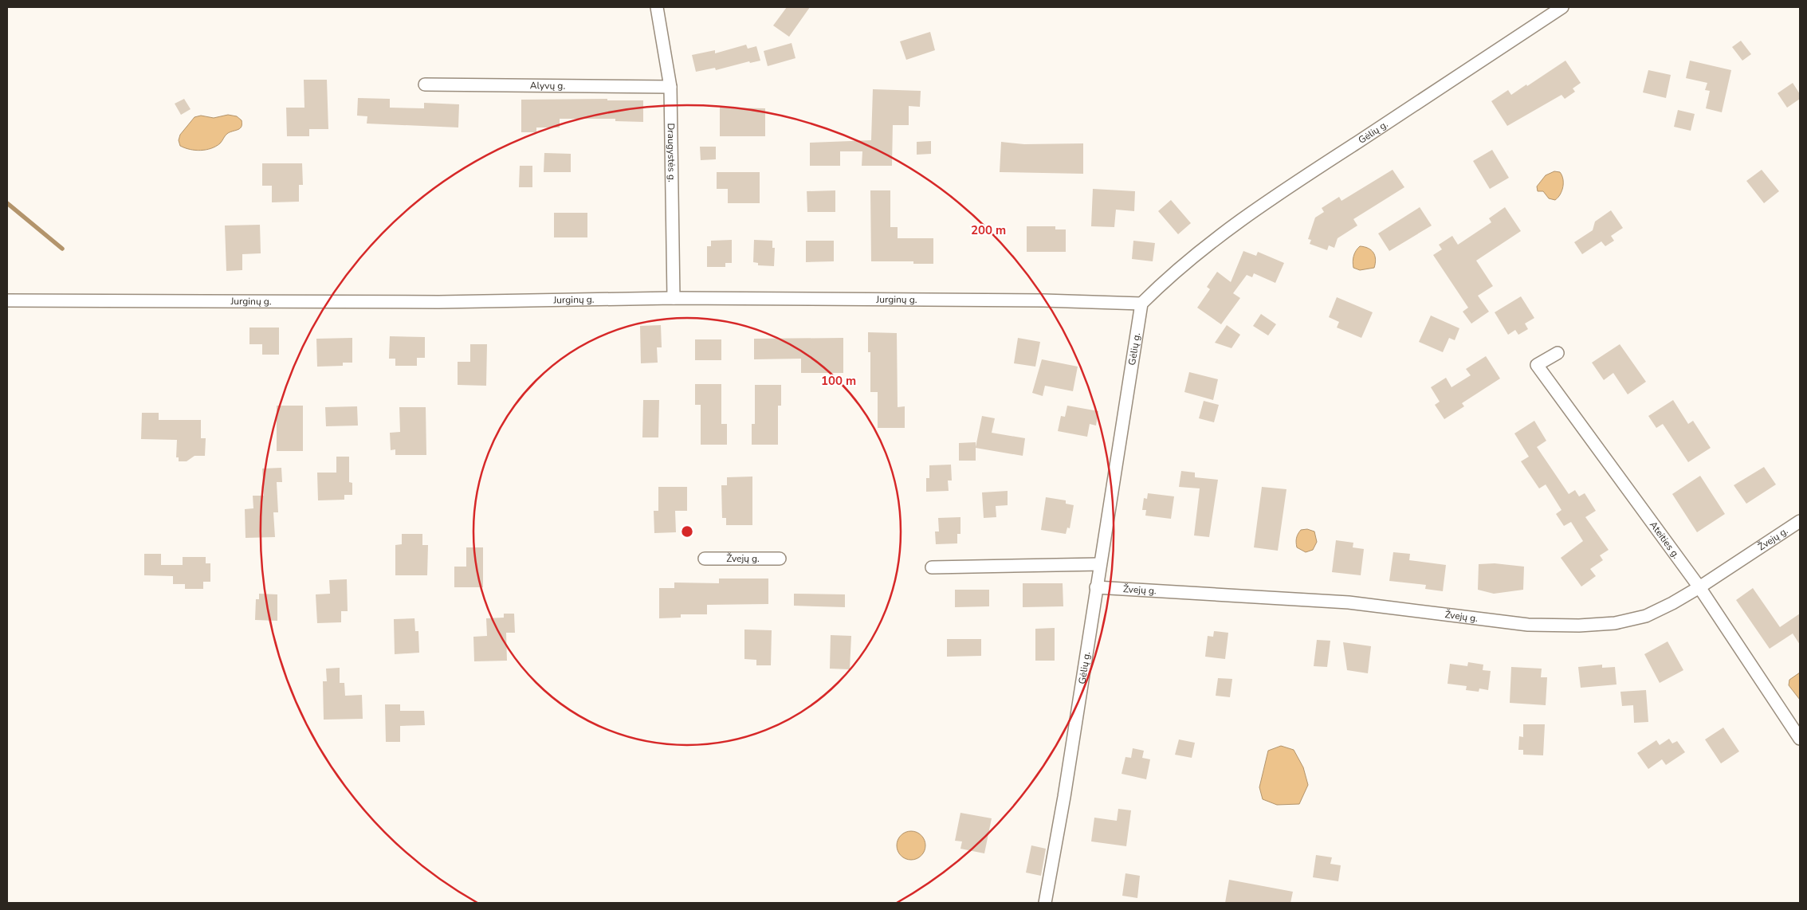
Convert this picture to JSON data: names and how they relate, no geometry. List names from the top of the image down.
{
  "streets": {
    "street": [
      "Alyvų g.",
      "Gėlių g.",
      "Draugystės g.",
      "Jurginų g.",
      "Žvejų g.",
      "Ateities g."
    ]
  },
  "crossings": [
    ["Alyvų g.", "Draugystės g."],
    ["Gėlių g.", "Jurginų g."],
    ["Gėlių g.", "Žvejų g."],
    ["Draugystės g.", "Jurginų g."],
    ["Žvejų g.", "Ateities g."]
  ],
  "rings": ["200 m", "100 m"]
}
